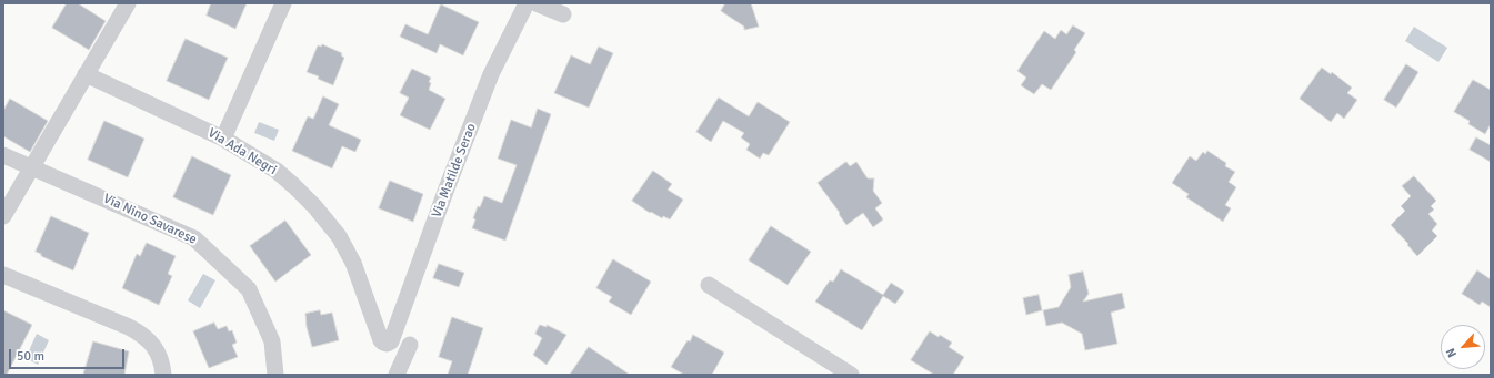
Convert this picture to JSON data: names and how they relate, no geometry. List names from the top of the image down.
{
  "streets": {
    "street": ["Via Ada Negri", "Via Matilde Serao", "Via Nino Savarese"]
  },
  "crossings": [
    ["Via Ada Negri", "Via Matilde Serao"]
  ],
  "scale_bar": "50 m",
  "north": "bottom left"
}
